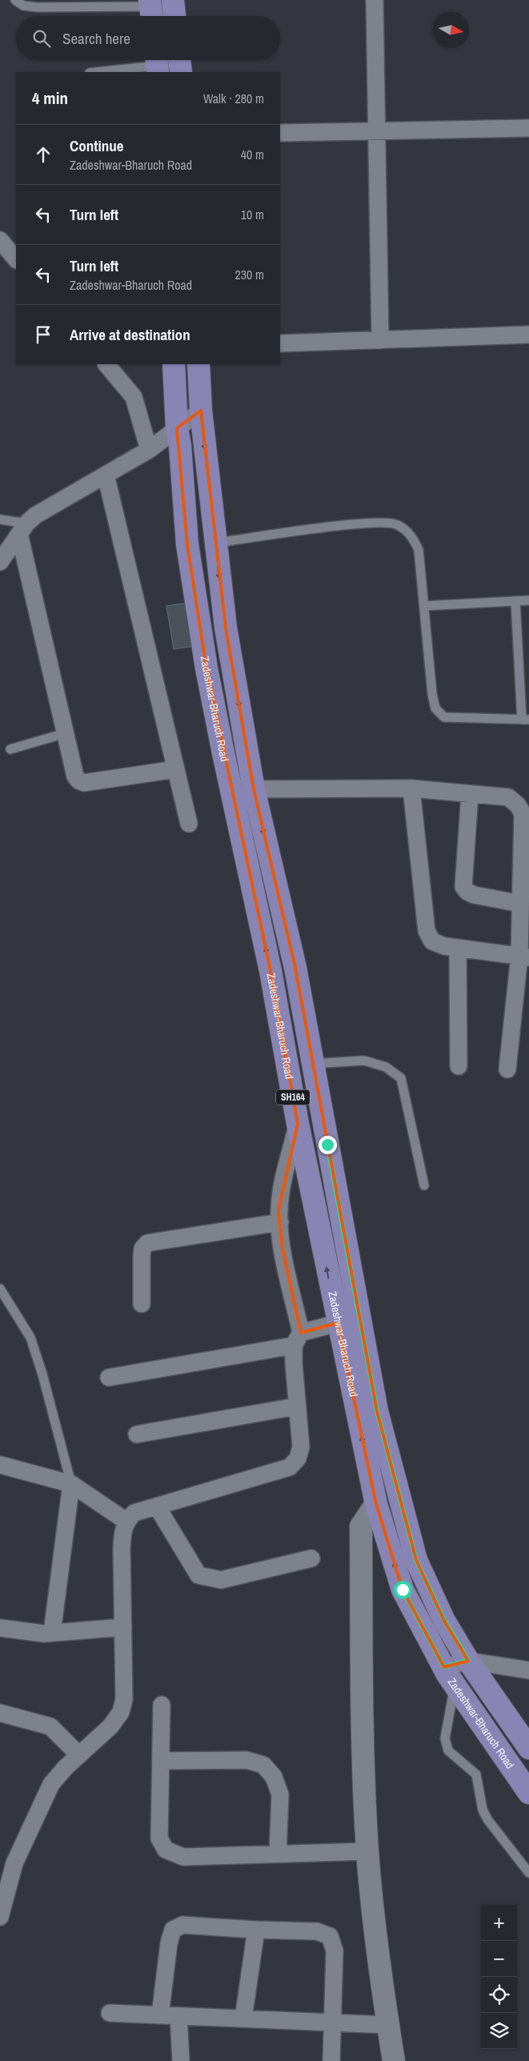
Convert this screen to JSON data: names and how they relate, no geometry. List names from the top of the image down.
{
  "streets": {
    "main road": ["Zadeshwar-Bharuch Road", "SH164"]
  },
  "north": "right",
  "page": {
    "search": "Search here",
    "heading": ["4 min", "Walk · 280 m"],
    "list": [
      ["Continue", "Zadeshwar-Bharuch Road", "40 m"],
      ["Turn left", "10 m"],
      ["Turn left", "Zadeshwar-Bharuch Road", "230 m"],
      "Arrive at destination"
    ],
    "map_buttons": ["+", "−"]
  }
}
